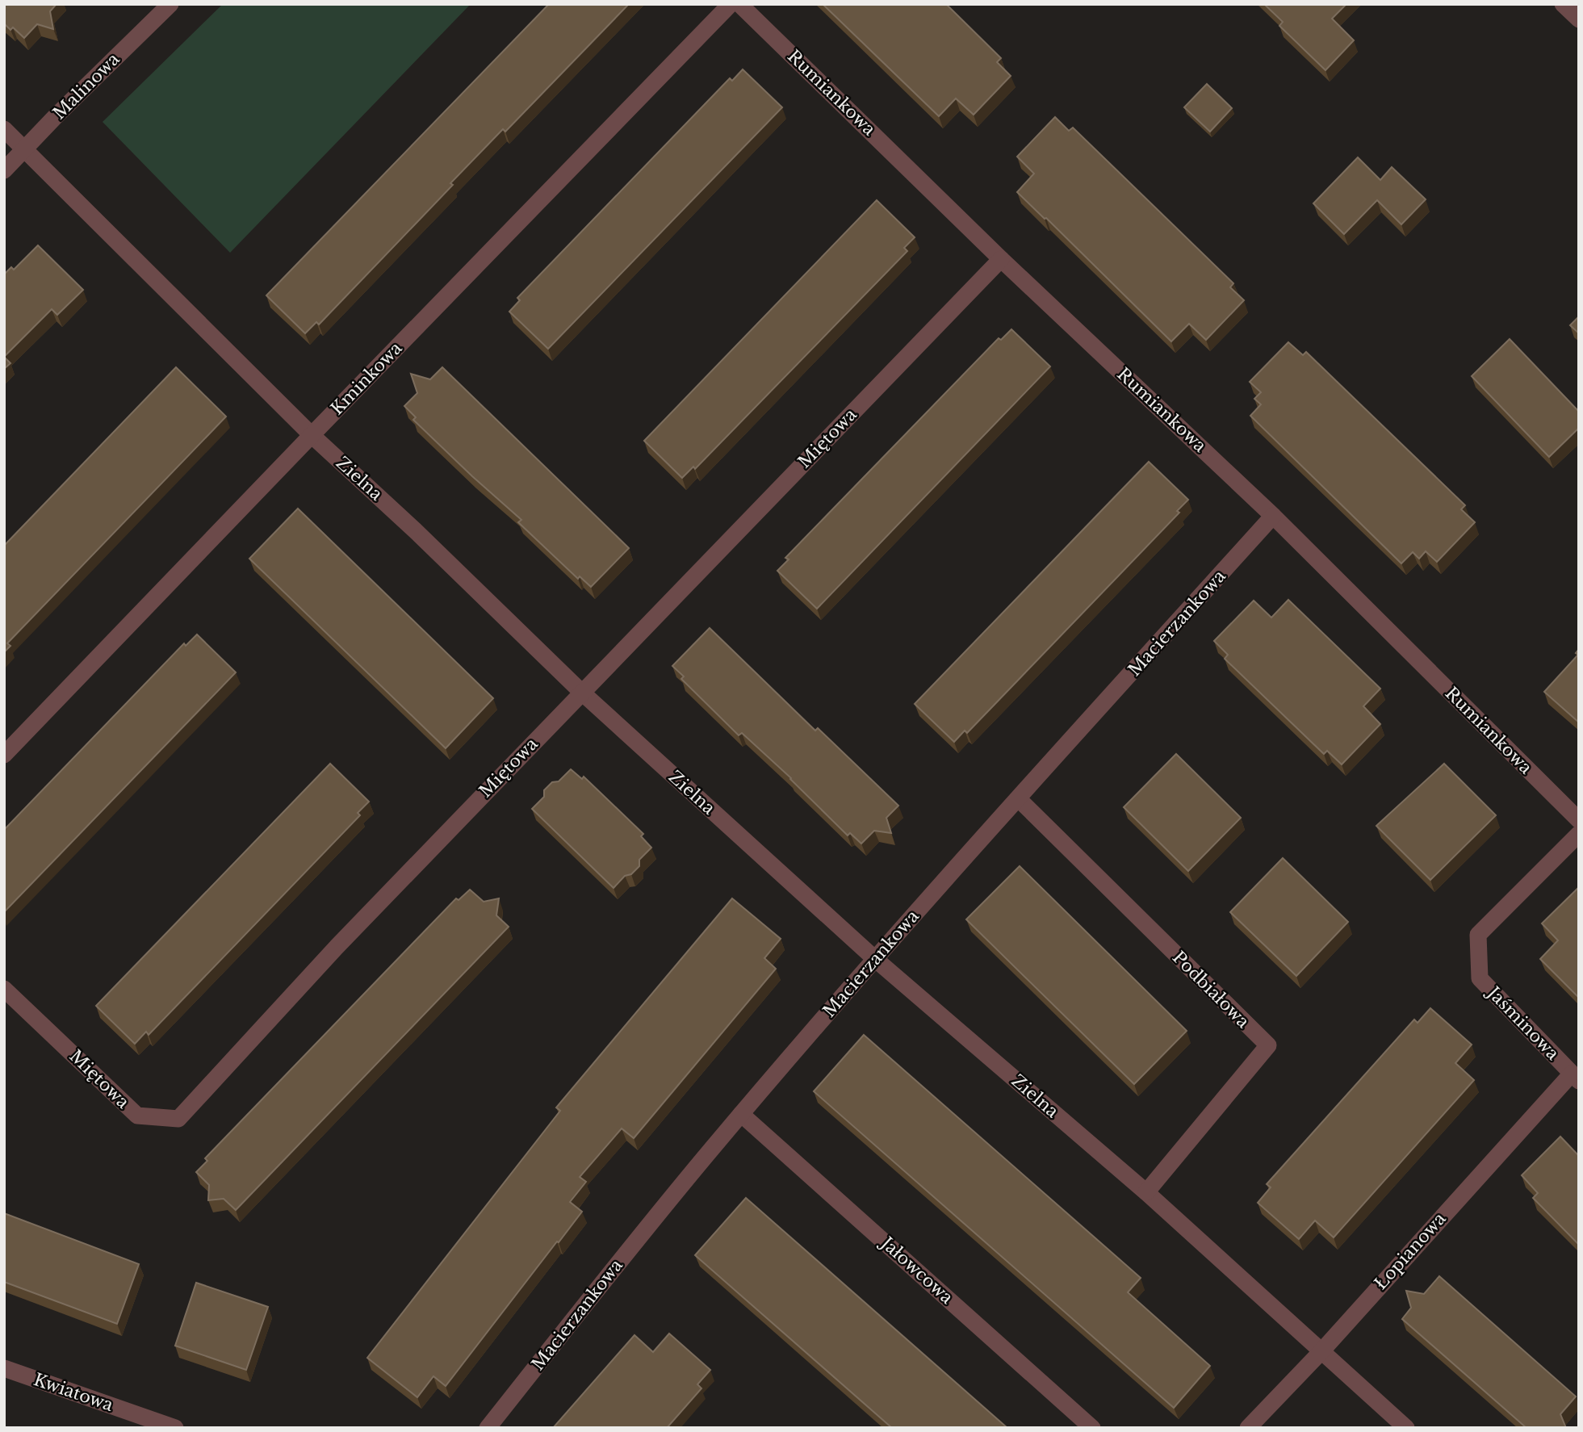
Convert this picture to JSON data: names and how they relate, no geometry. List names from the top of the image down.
{
  "streets": {
    "street": [
      "Malinowa",
      "Rumiankowa",
      "Kminkowa",
      "Miętowa",
      "Zielna",
      "Macierzankowa",
      "Podbiałowa",
      "Jaśminowa",
      "Łopianowa",
      "Jałowcowa",
      "Kwiatowa"
    ]
  },
  "crossings": [
    ["Malinowa", "Zielna"],
    ["Rumiankowa", "Miętowa"],
    ["Rumiankowa", "Macierzankowa"],
    ["Kminkowa", "Zielna"],
    ["Miętowa", "Zielna"],
    ["Zielna", "Macierzankowa"],
    ["Zielna", "Podbiałowa"],
    ["Zielna", "Łopianowa"],
    ["Macierzankowa", "Podbiałowa"],
    ["Macierzankowa", "Jałowcowa"],
    ["Jaśminowa", "Łopianowa"]
  ]
}
